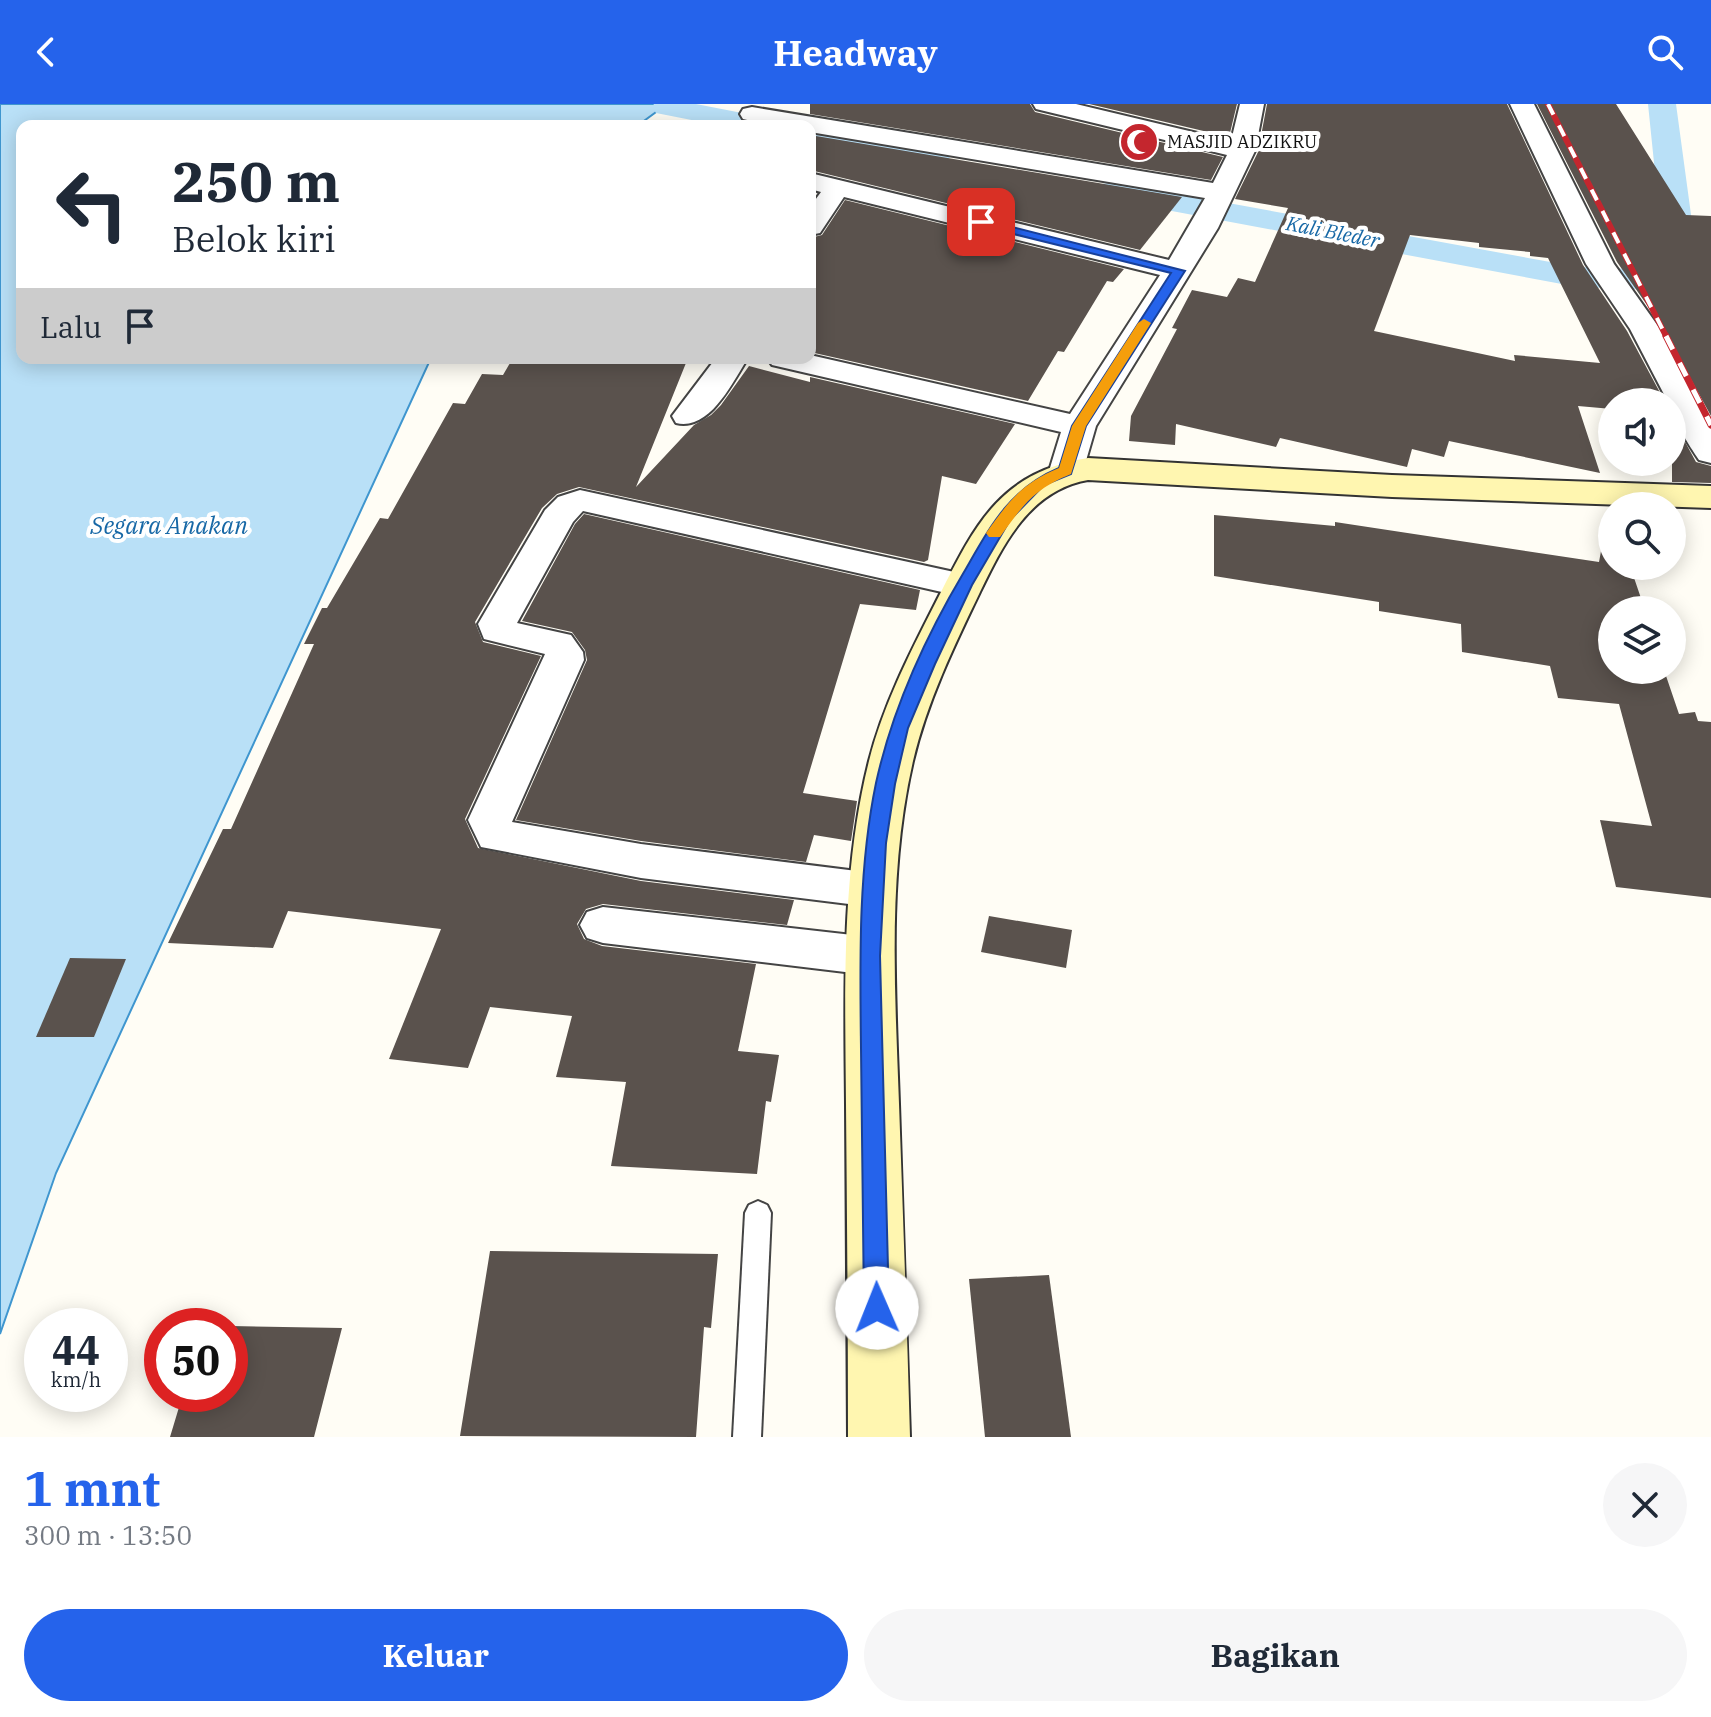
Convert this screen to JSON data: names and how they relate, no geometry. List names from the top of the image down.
{
  "water": ["Kali Bleder", "Segara Anakan"],
  "places": {
    "mosque": ["MASJID ADZIKRU"]
  },
  "page": {
    "header": "Headway",
    "turn": ["250 m", "Belok kiri"],
    "then": "Lalu",
    "speed": "44 km/h",
    "limit": "50",
    "heading": ["1 mnt", "300 m · 13:50"],
    "buttons": ["Keluar", "Bagikan"]
  }
}
